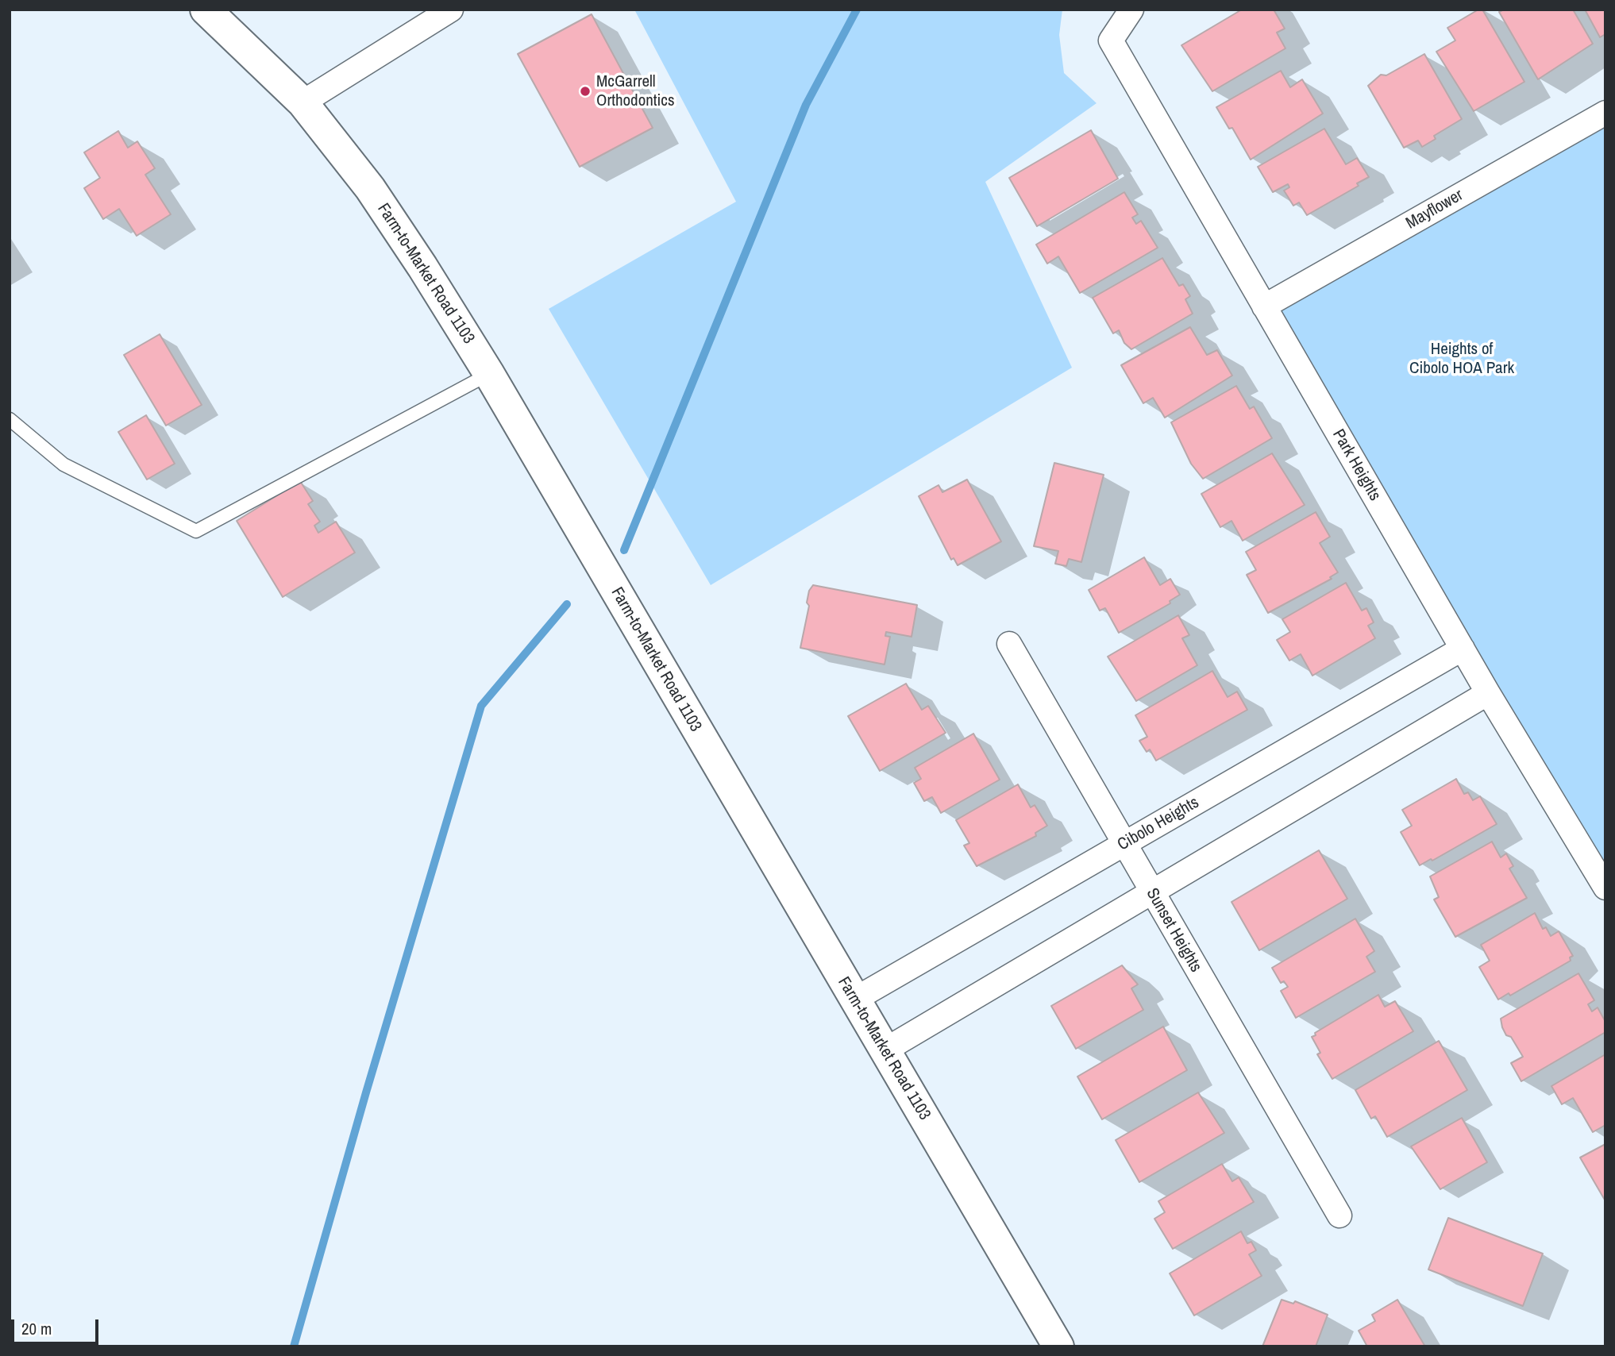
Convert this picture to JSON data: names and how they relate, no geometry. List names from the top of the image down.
{
  "streets": {
    "main road": ["Farm-to-Market Road 1103"],
    "street": [
      "Mayflower",
      "Park Heights",
      "Cibolo Heights",
      "Sunset Heights"
    ]
  },
  "crossings": [
    ["Mayflower", "Park Heights"],
    ["Farm-to-Market Road 1103", "Cibolo Heights"],
    ["Park Heights", "Cibolo Heights"],
    ["Cibolo Heights", "Sunset Heights"]
  ],
  "parks": ["Heights of Cibolo HOA Park"],
  "places": ["McGarrell Orthodontics"],
  "scale_bar": "20 m"
}
